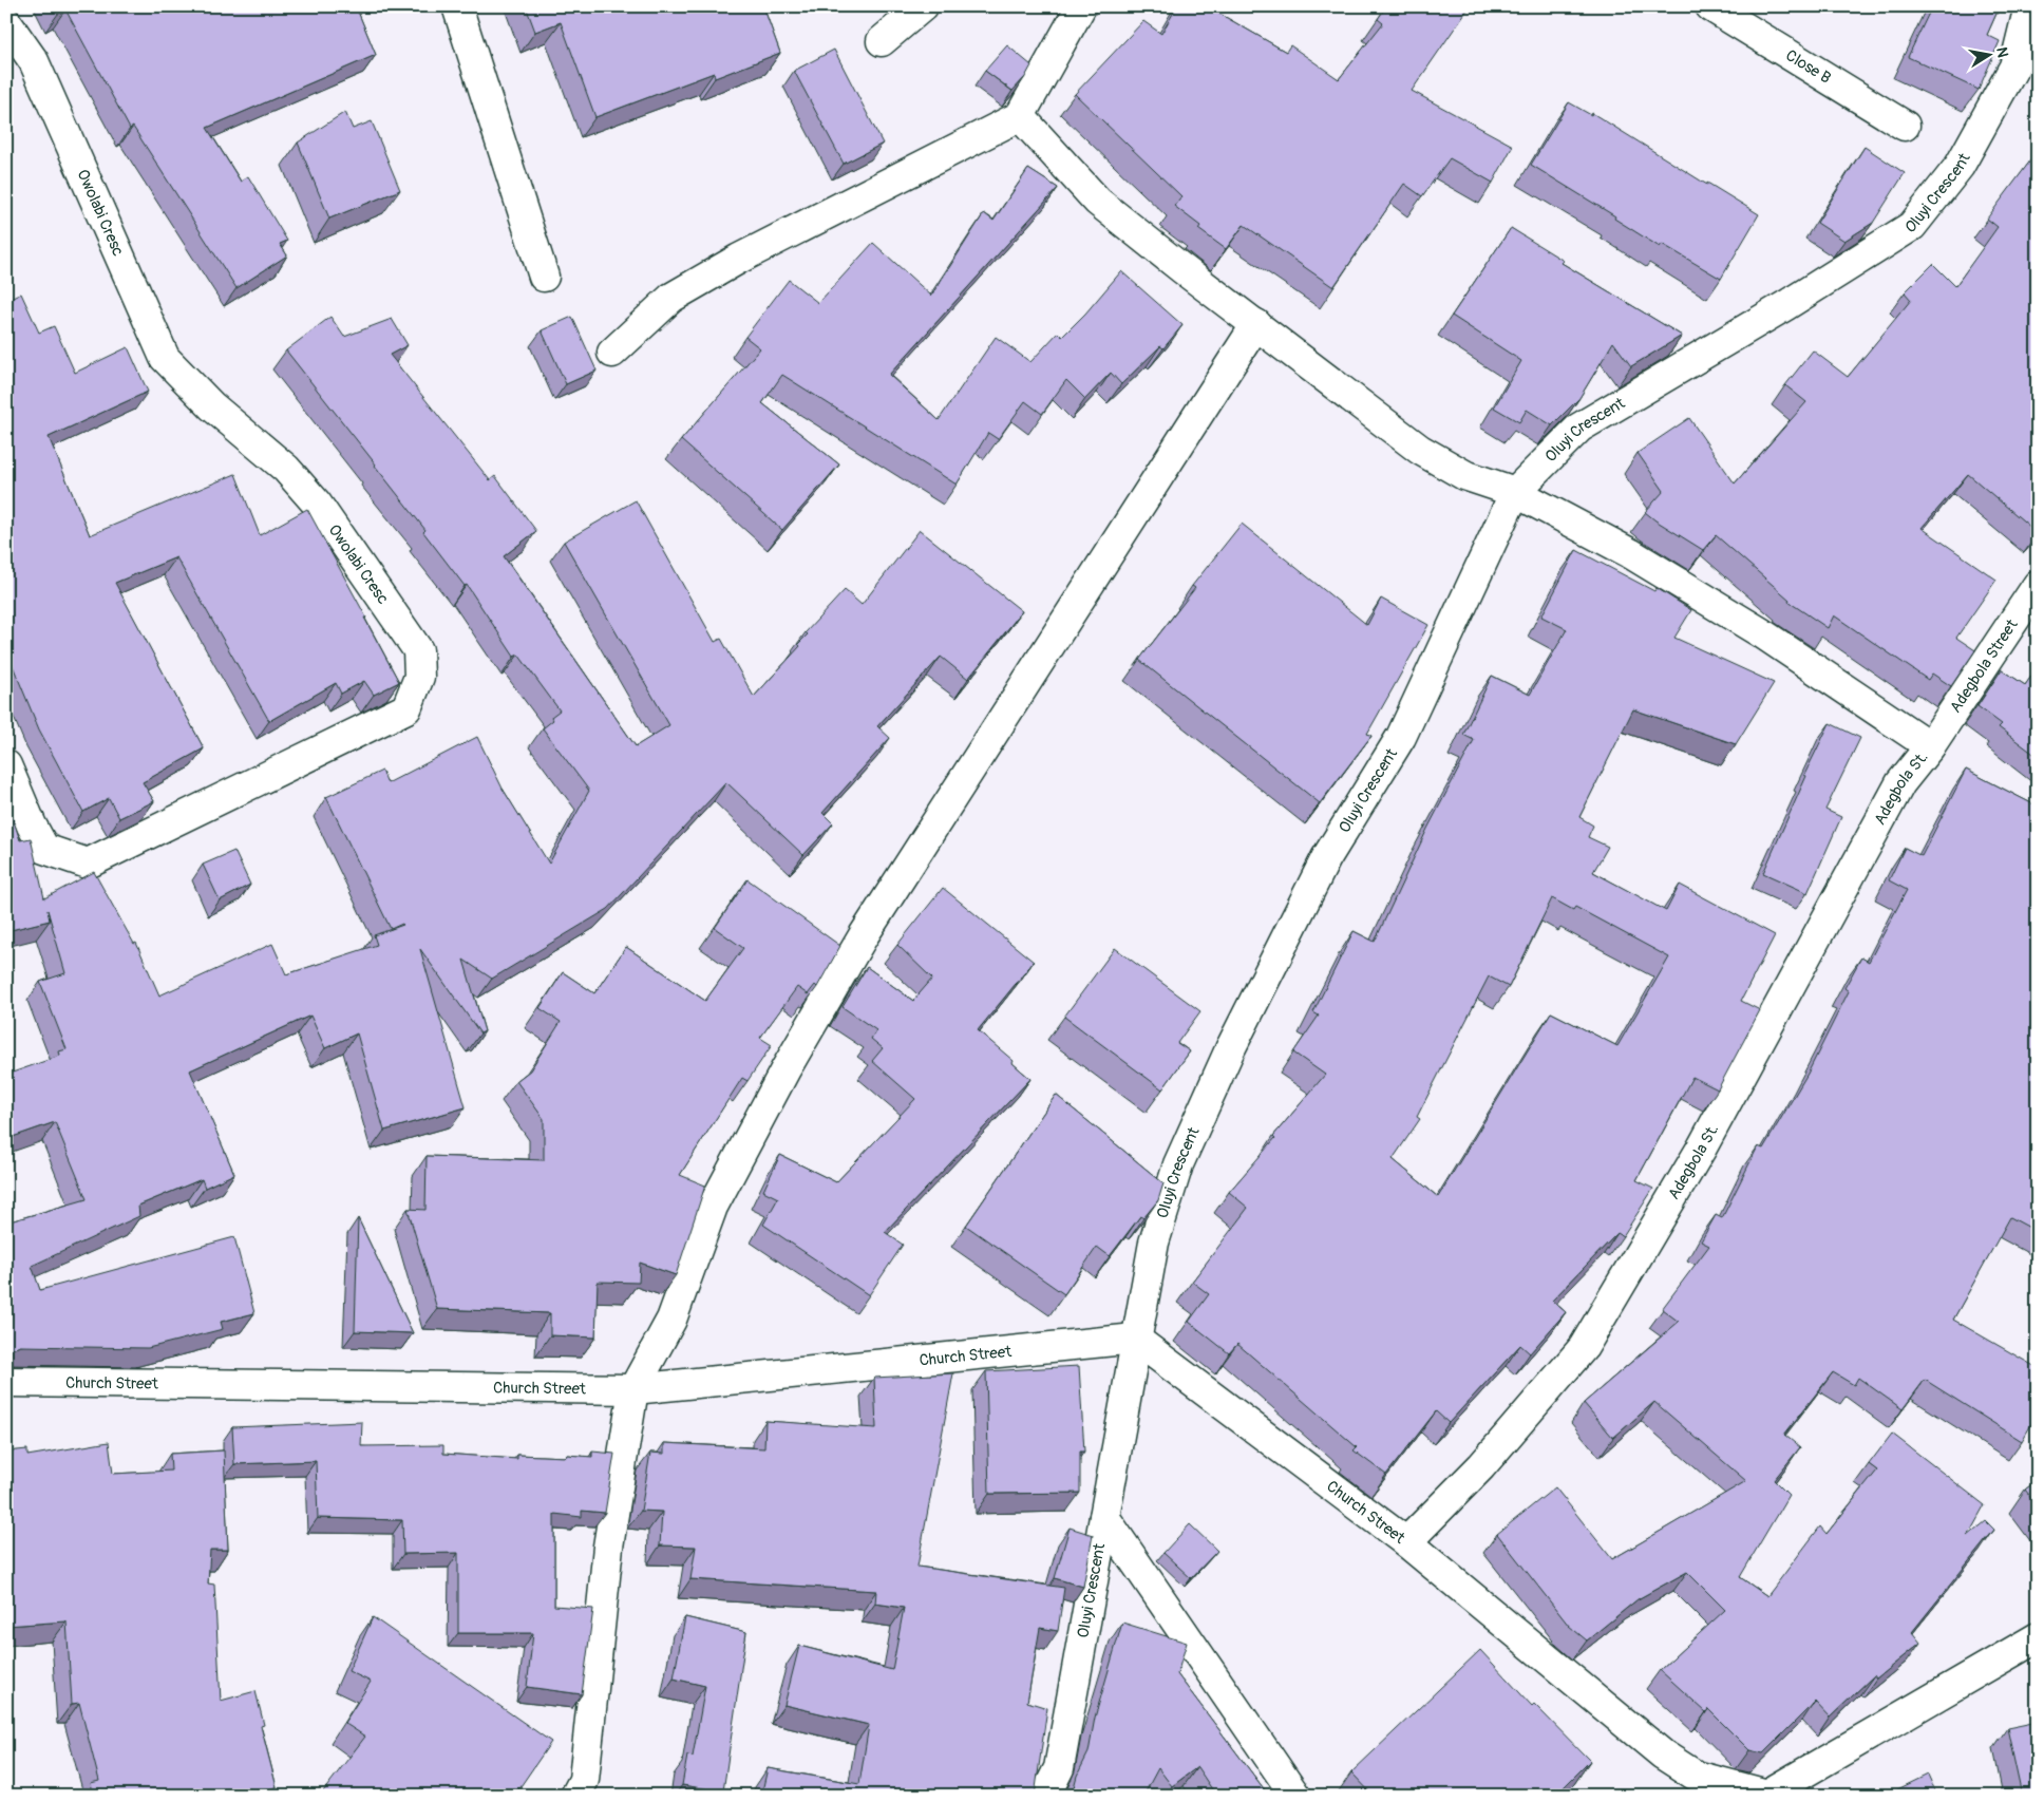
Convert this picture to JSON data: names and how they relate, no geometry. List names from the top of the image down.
{
  "streets": {
    "street": [
      "Close B",
      "Oluyi Crescent",
      "Owolabi Cresc",
      "Adegbola Street",
      "Adegbola St.",
      "Church Street"
    ]
  },
  "crossings": [
    ["Oluyi Crescent", "Church Street"],
    ["Adegbola Street", "Adegbola St."],
    ["Adegbola St.", "Church Street"]
  ],
  "north": "right"
}
